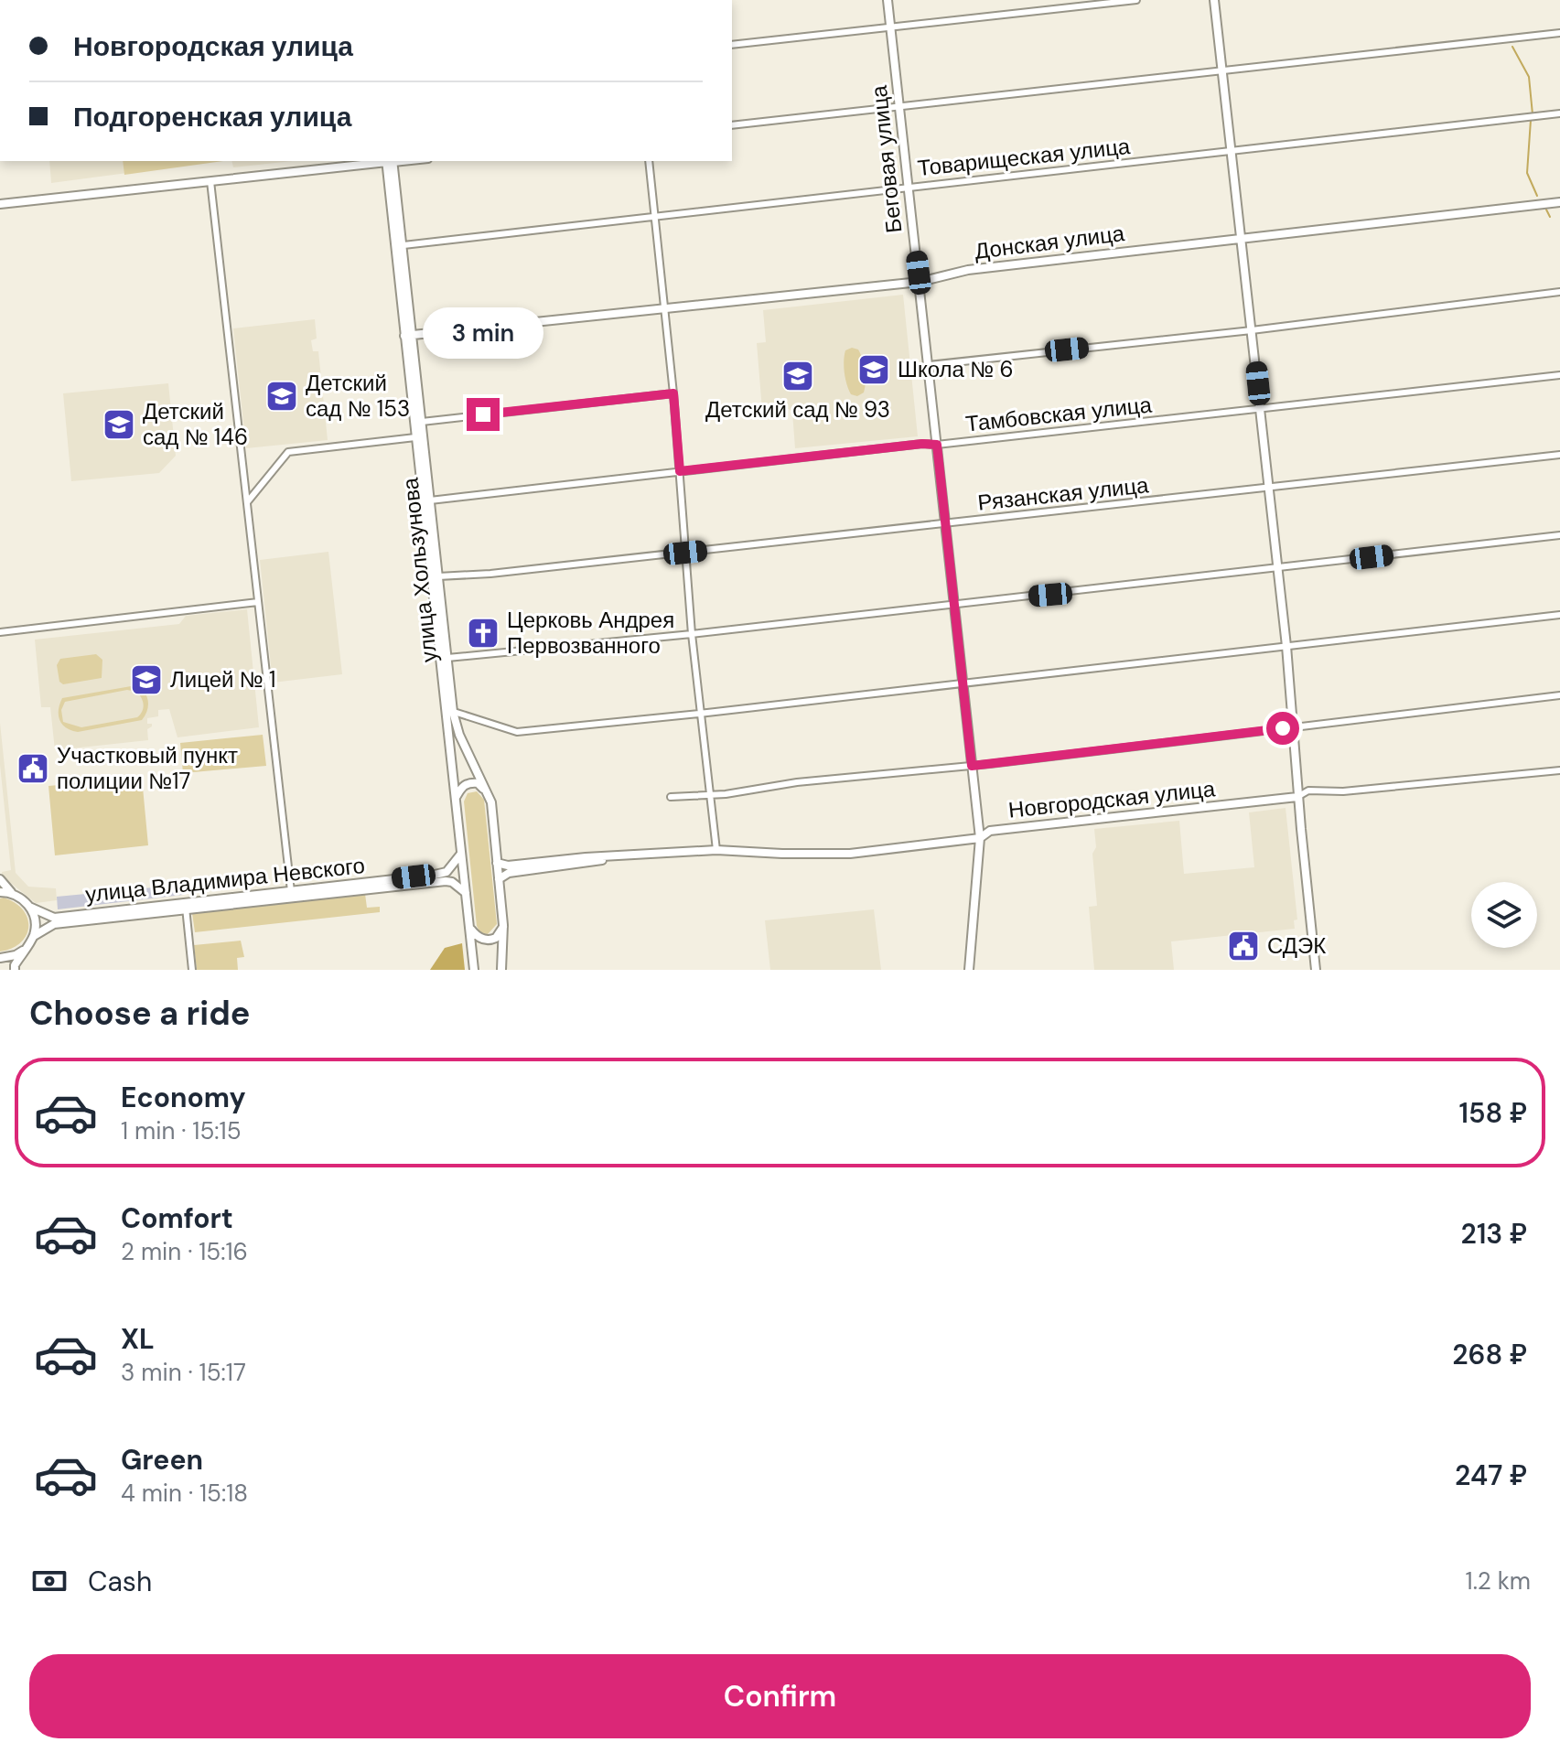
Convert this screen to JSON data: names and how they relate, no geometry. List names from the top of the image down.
{
  "streets": {
    "street": [
      "Товарищеская улица",
      "Беговая улица",
      "Донская улица",
      "Тамбовская улица",
      "Рязанская улица",
      "улица Хользунова",
      "Новгородская улица",
      "улица Владимира Невского"
    ]
  },
  "crossings": [
    ["Товарищеская улица", "Беговая улица"],
    ["Товарищеская улица", "улица Хользунова"],
    ["Беговая улица", "Донская улица"],
    ["Беговая улица", "Тамбовская улица"],
    ["Беговая улица", "Рязанская улица"],
    ["Беговая улица", "Новгородская улица"],
    ["Донская улица", "улица Хользунова"],
    ["Тамбовская улица", "улица Хользунова"],
    ["Рязанская улица", "улица Хользунова"],
    ["улица Хользунова", "Новгородская улица"],
    ["улица Хользунова", "улица Владимира Невского"]
  ],
  "places": {
    "school or university": [
      "Школа № 6",
      "Детский сад № 93",
      "Детский сад № 153",
      "Детский сад № 146",
      "Лицей № 1"
    ],
    "church": ["Церковь Андрея Первозванного"],
    "public building": ["Участковый пункт полиции №17", "СДЭК"]
  },
  "page": {
    "banner": ["Новгородская улица", "Подгоренская улица"],
    "bubble": "3 min",
    "heading": "Choose a ride",
    "list": [
      {
        "name": "Economy",
        "note": "1 min · 15:15",
        "value": "158 ₽"
      },
      {
        "name": "Comfort",
        "note": "2 min · 15:16",
        "value": "213 ₽"
      },
      {
        "name": "XL",
        "note": "3 min · 15:17",
        "value": "268 ₽"
      },
      {
        "name": "Green",
        "note": "4 min · 15:18",
        "value": "247 ₽"
      }
    ],
    "pay": ["Cash", "1.2 km"],
    "buttons": "Confirm"
  }
}
